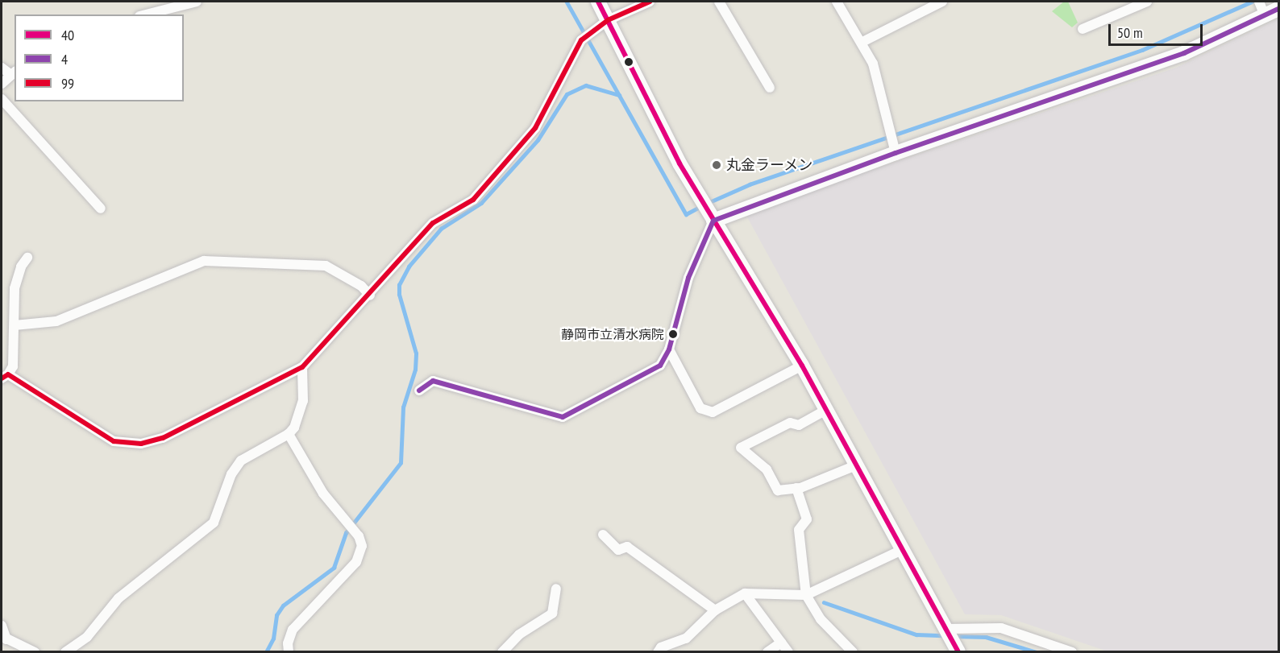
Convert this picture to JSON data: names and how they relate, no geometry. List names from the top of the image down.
{
  "places": ["丸金ラーメン", "静岡市立清水病院"],
  "lines": ["transit line 40", "transit line 99", "transit line 4"],
  "legend": ["40", "4", "99"],
  "scale_bar": "50 m"
}
